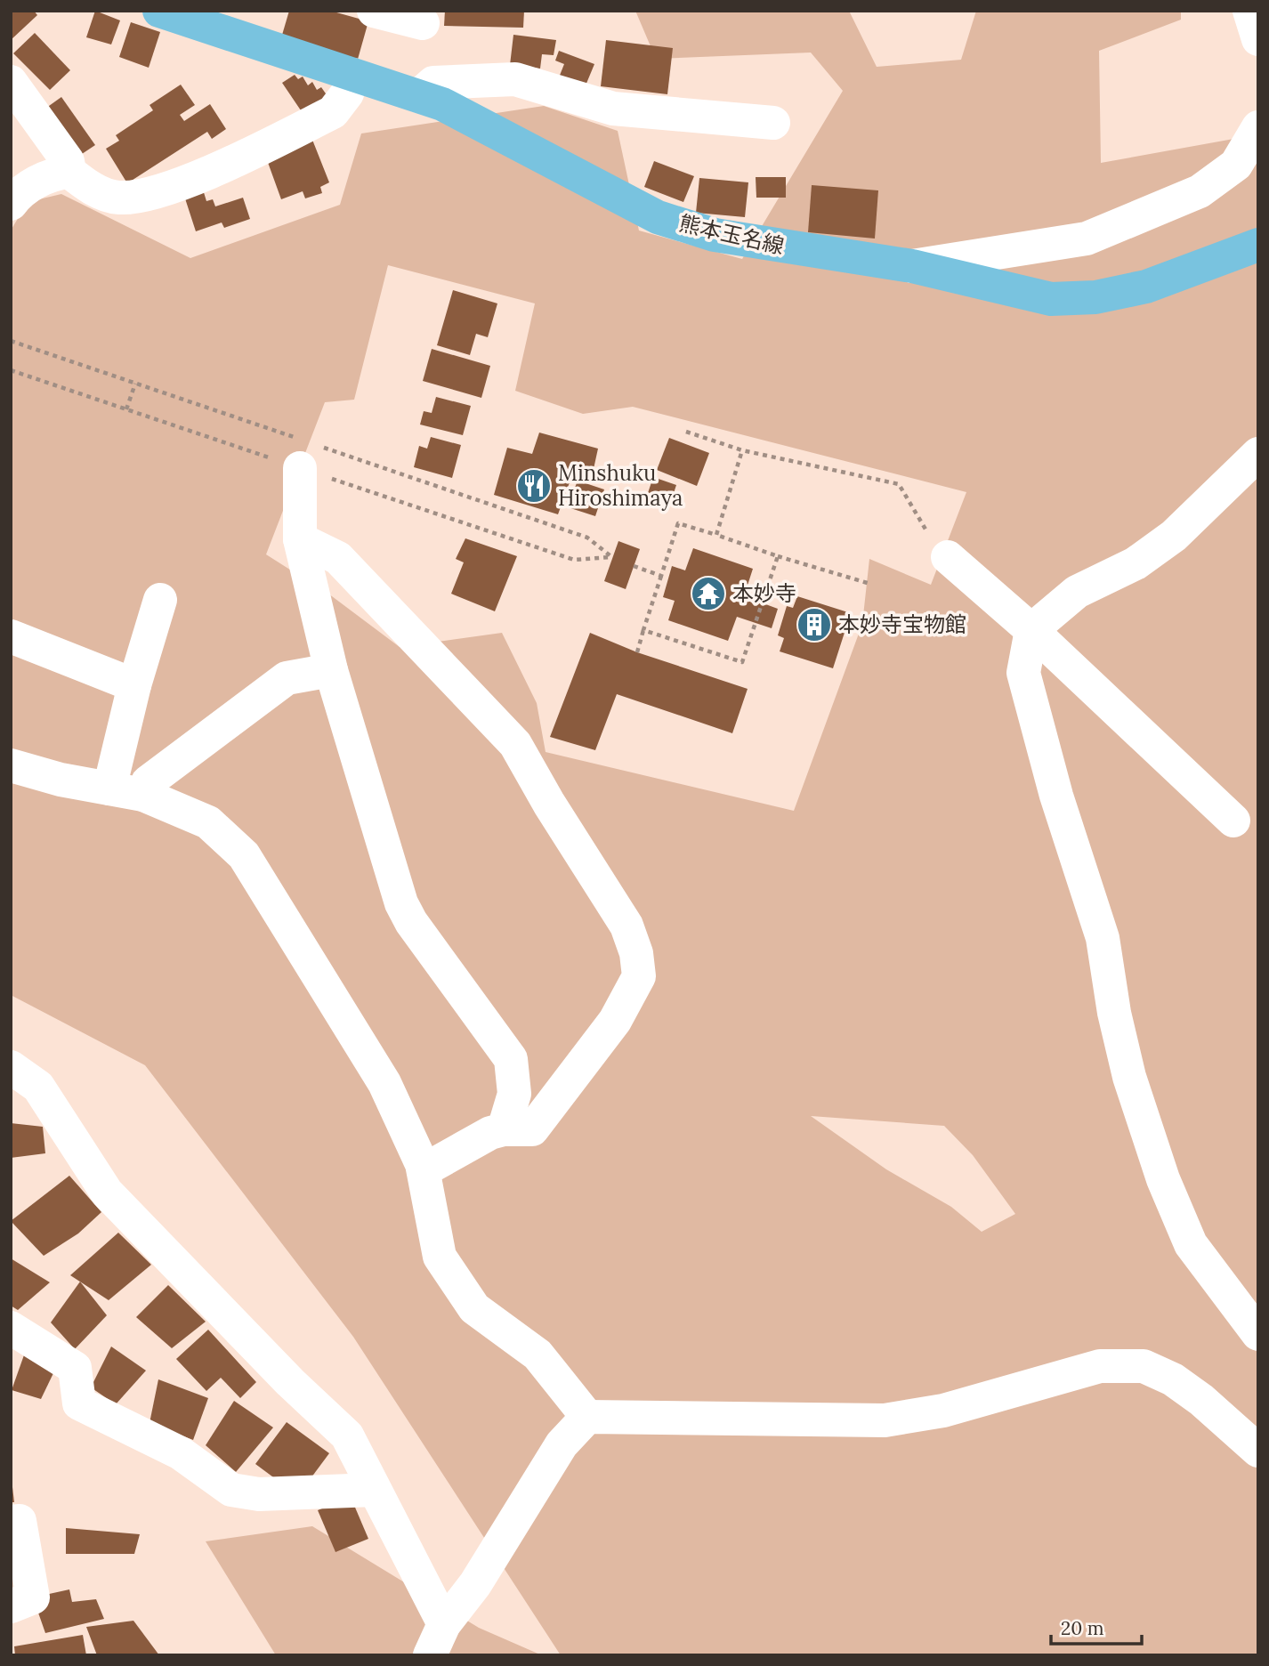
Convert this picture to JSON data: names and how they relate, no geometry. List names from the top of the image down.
{
  "streets": {
    "main road": ["熊本玉名線"]
  },
  "places": {
    "restaurant": ["Minshuku Hiroshimaya"],
    "temple": ["本妙寺"],
    "building": ["本妙寺宝物館"]
  },
  "scale_bar": "20 m"
}
